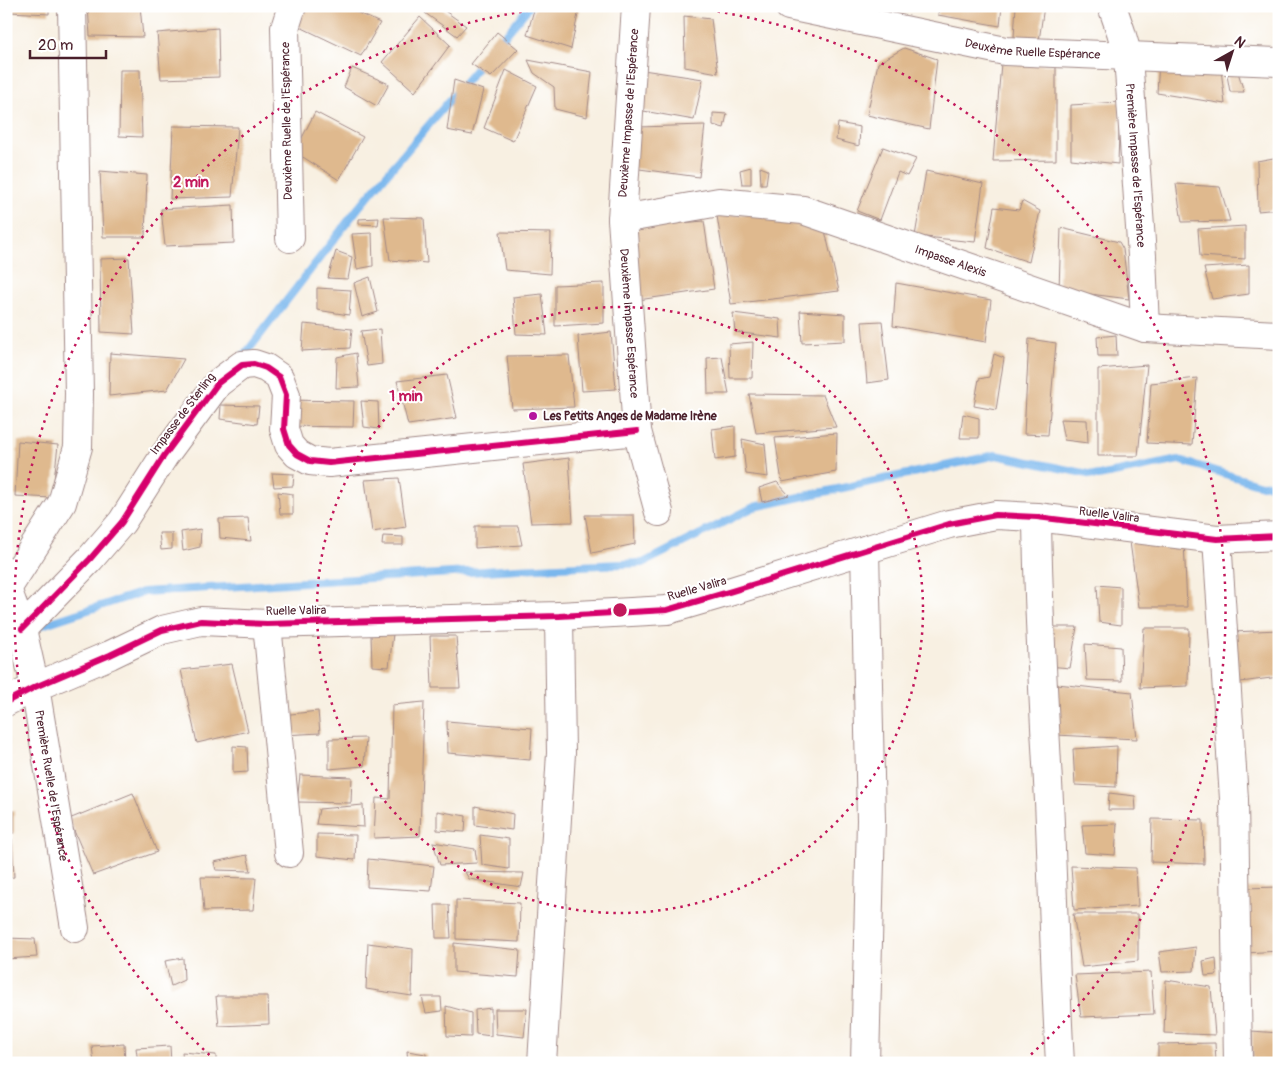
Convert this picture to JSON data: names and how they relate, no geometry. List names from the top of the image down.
{
  "streets": {
    "street": [
      "Deuxème Ruelle Espérance",
      "Deuxième Impasse de l'Espérance",
      "Deuxième Ruelle de l'Espérance",
      "Première Impasse de l'Espérance",
      "Impasse Alexis",
      "Deuxième Impasse Espérance",
      "Impasse de Sterling",
      "Ruelle Valira",
      "Première Ruelle de l'Espérance"
    ]
  },
  "crossings": [
    ["Deuxème Ruelle Espérance", "Première Impasse de l'Espérance"],
    ["Deuxième Impasse de l'Espérance", "Impasse Alexis"],
    ["Deuxième Impasse de l'Espérance", "Deuxième Impasse Espérance"],
    ["Première Impasse de l'Espérance", "Impasse Alexis"],
    ["Impasse Alexis", "Deuxième Impasse Espérance"],
    ["Deuxième Impasse Espérance", "Impasse de Sterling"],
    ["Impasse de Sterling", "Première Ruelle de l'Espérance"],
    ["Ruelle Valira", "Première Ruelle de l'Espérance"]
  ],
  "places": ["Les Petits Anges de Madame Irène"],
  "scale_bar": "20 m",
  "north": "top right",
  "rings": ["2 min", "1 min"]
}
